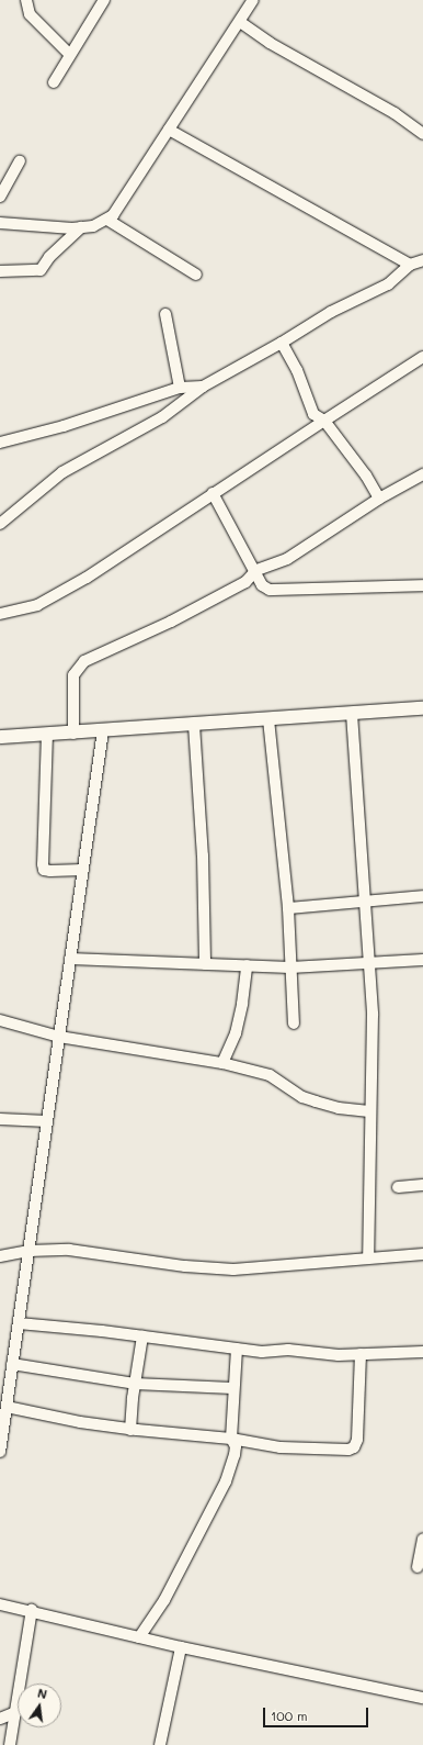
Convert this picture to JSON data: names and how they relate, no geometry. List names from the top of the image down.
{
  "scale_bar": "100 m",
  "north": "top"
}
